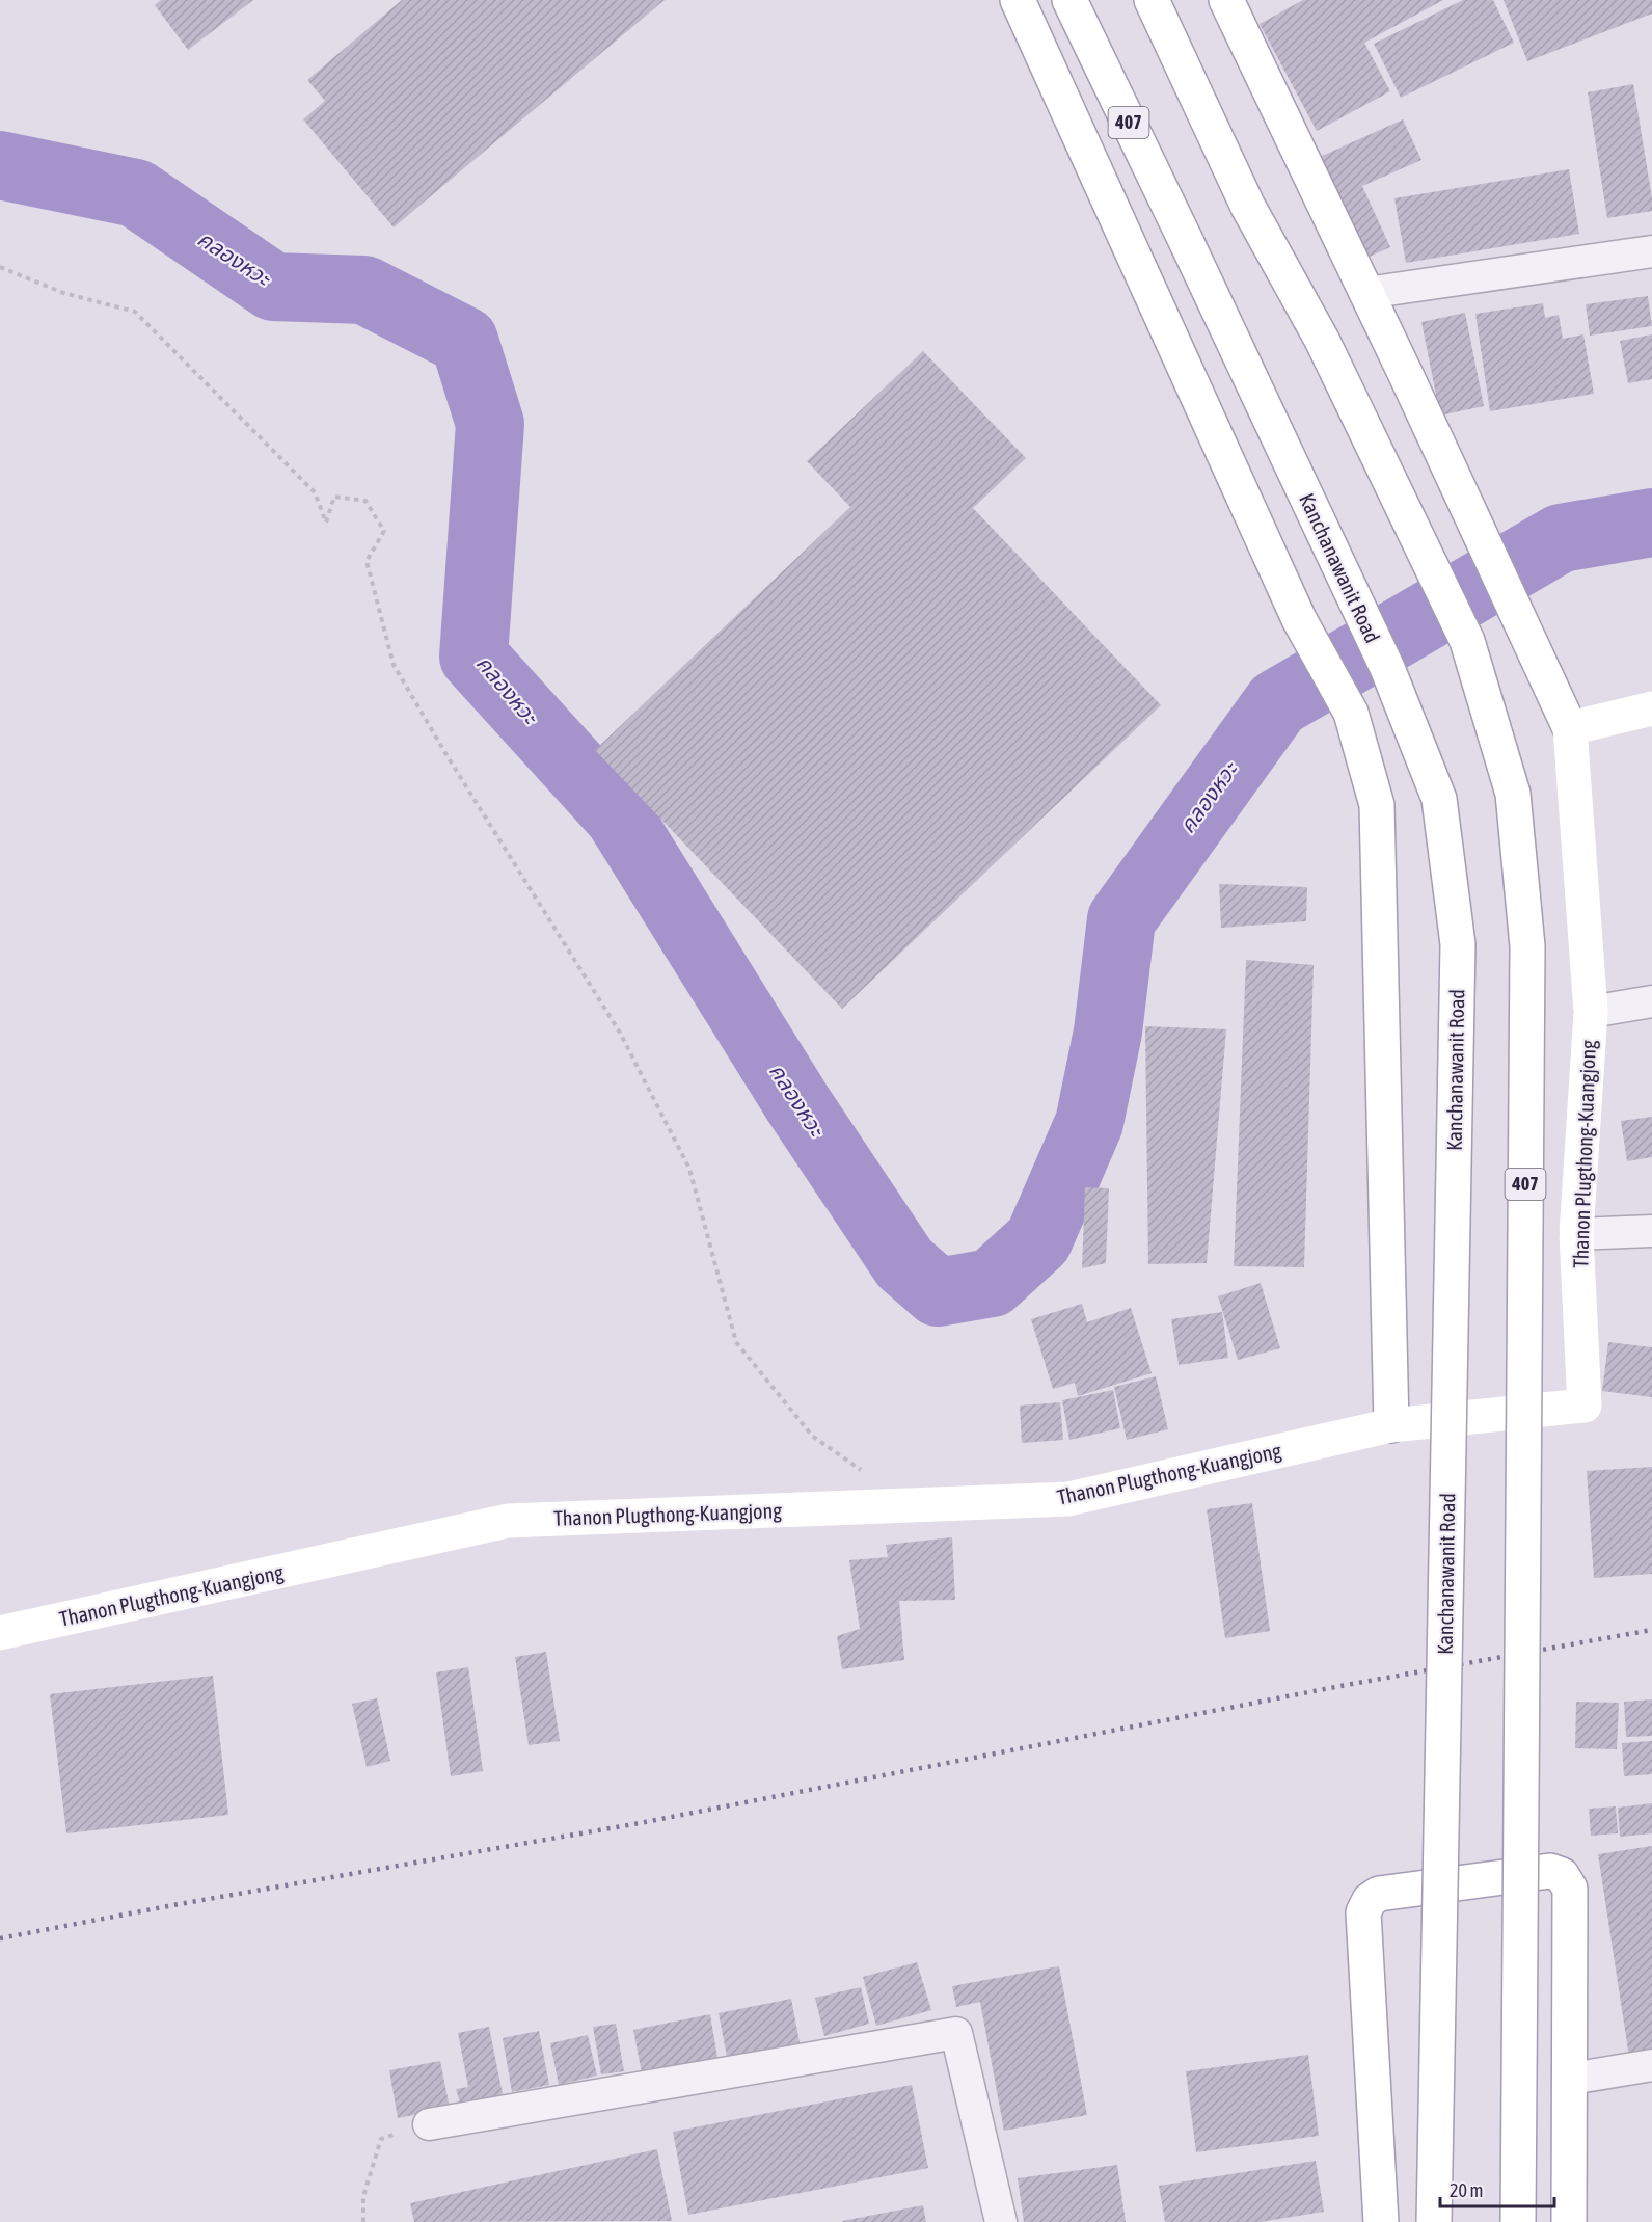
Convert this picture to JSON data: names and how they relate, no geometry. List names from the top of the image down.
{
  "streets": {
    "main road": ["407", "Kanchanawanit Road", "Thanon Plugthong-Kuangjong"]
  },
  "water": ["คลองหวะ"],
  "scale_bar": "20 m"
}
